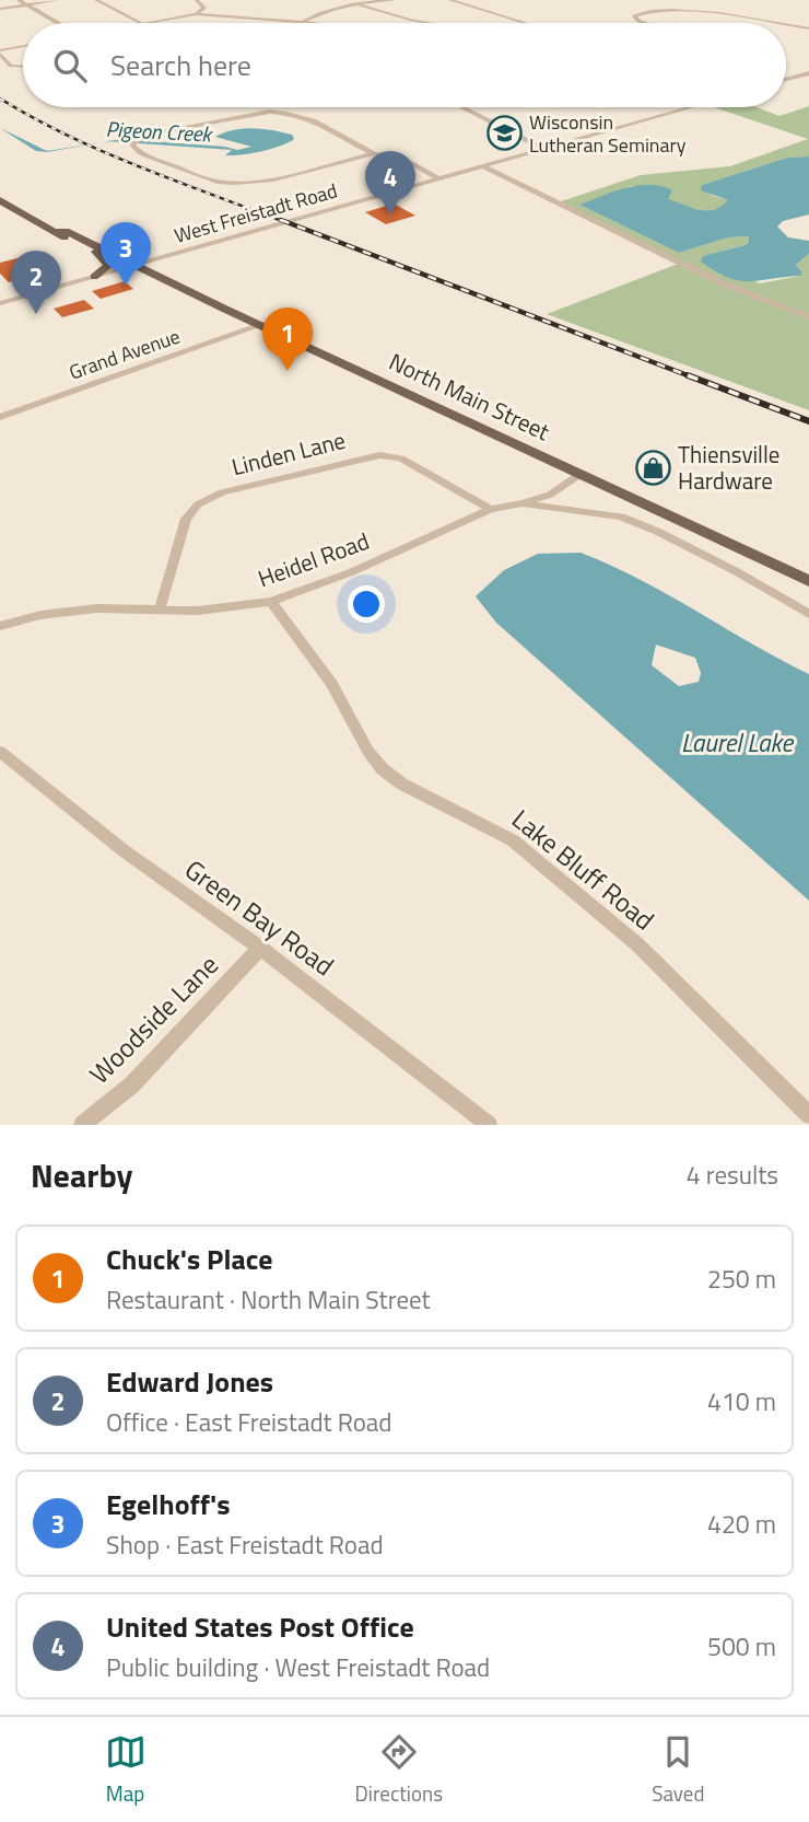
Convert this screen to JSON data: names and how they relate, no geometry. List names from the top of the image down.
{
  "streets": {
    "main road": ["North Main Street"],
    "street": [
      "West Freistadt Road",
      "Grand Avenue",
      "Linden Lane",
      "Heidel Road",
      "Lake Bluff Road",
      "Green Bay Road",
      "Woodside Lane"
    ]
  },
  "crossings": [
    ["West Freistadt Road", "North Main Street"],
    ["Grand Avenue", "North Main Street"],
    ["North Main Street", "Heidel Road"],
    ["Linden Lane", "Heidel Road"],
    ["Heidel Road", "Lake Bluff Road"],
    ["Green Bay Road", "Woodside Lane"]
  ],
  "water": ["Pigeon Creek", "Laurel Lake"],
  "places": {
    "school or university": ["Wisconsin Lutheran Seminary"],
    "shop": ["Thiensville Hardware"]
  },
  "page": {
    "search": "Search here",
    "pins": [
      "4",
      "3",
      "2",
      "1"
    ],
    "heading": ["Nearby", "4 results"],
    "list": [
      {
        "mark": "1",
        "name": "Chuck's Place",
        "note": "Restaurant · North Main Street",
        "value": "250 m"
      },
      {
        "mark": "2",
        "name": "Edward Jones",
        "note": "Office · East Freistadt Road",
        "value": "410 m"
      },
      {
        "mark": "3",
        "name": "Egelhoff's",
        "note": "Shop · East Freistadt Road",
        "value": "420 m"
      },
      {
        "mark": "4",
        "name": "United States Post Office",
        "note": "Public building · West Freistadt Road",
        "value": "500 m"
      }
    ],
    "nav": ["Map", "Directions", "Saved"]
  }
}
